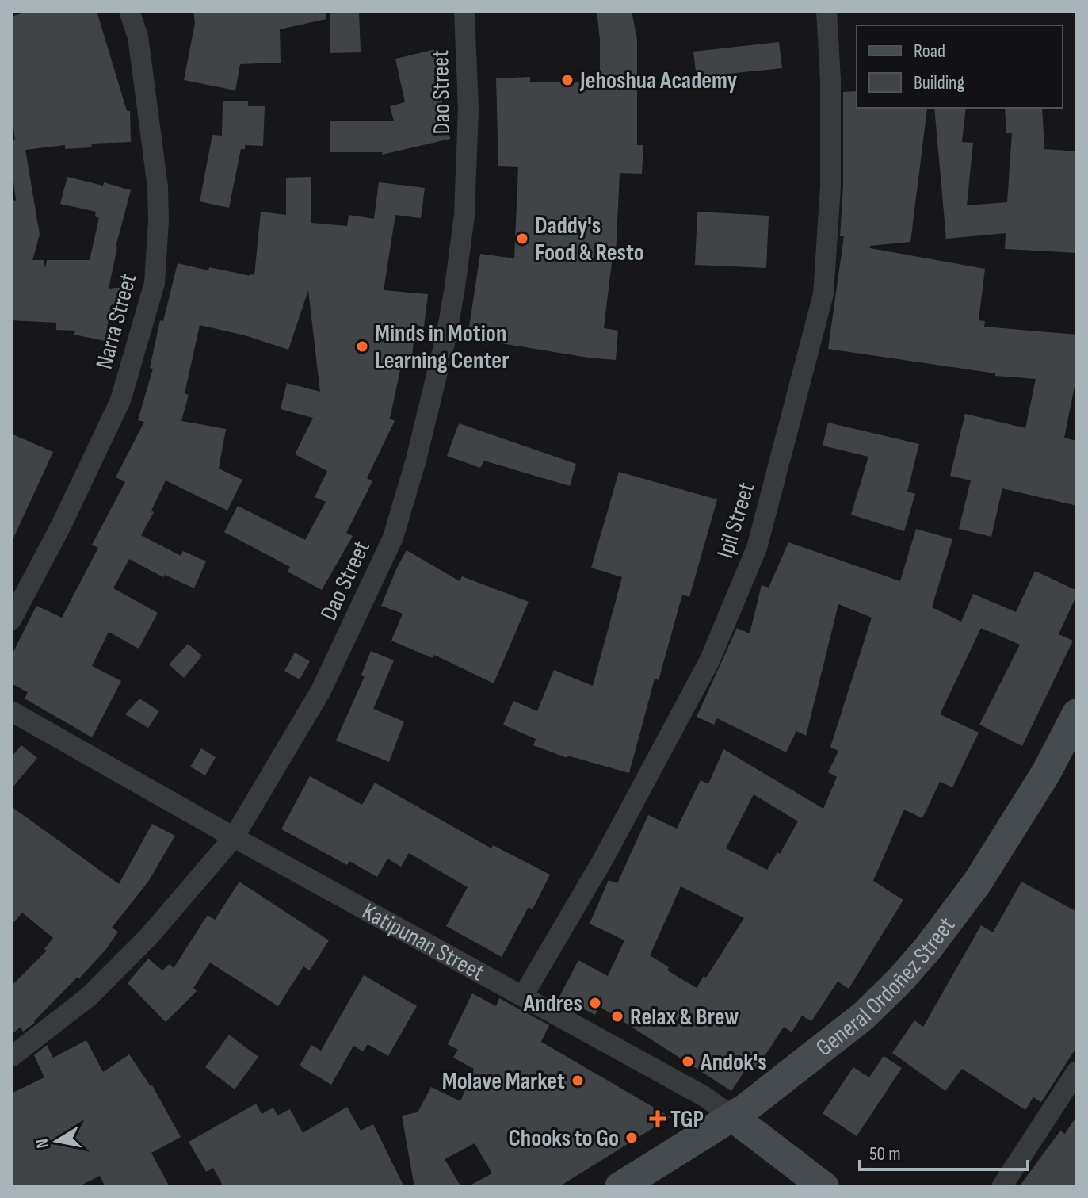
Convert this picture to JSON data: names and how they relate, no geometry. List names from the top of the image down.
{
  "streets": {
    "main road": ["Katipunan Street", "General Ordoñez Street"],
    "street": ["Dao Street", "Narra Street", "Ipil Street"]
  },
  "crossings": [
    ["Dao Street", "Katipunan Street"],
    ["Ipil Street", "Katipunan Street"],
    ["Katipunan Street", "General Ordoñez Street"]
  ],
  "places": {
    "other": [
      "Jehoshua Academy",
      "Daddy's Food & Resto",
      "Minds in Motion Learning Center",
      "Andres",
      "Relax & Brew",
      "Andok's",
      "Molave Market",
      "Chooks to Go"
    ],
    "health": ["TGP"]
  },
  "legend": ["Road", "Building"],
  "scale_bar": "50 m",
  "north": "left"
}
